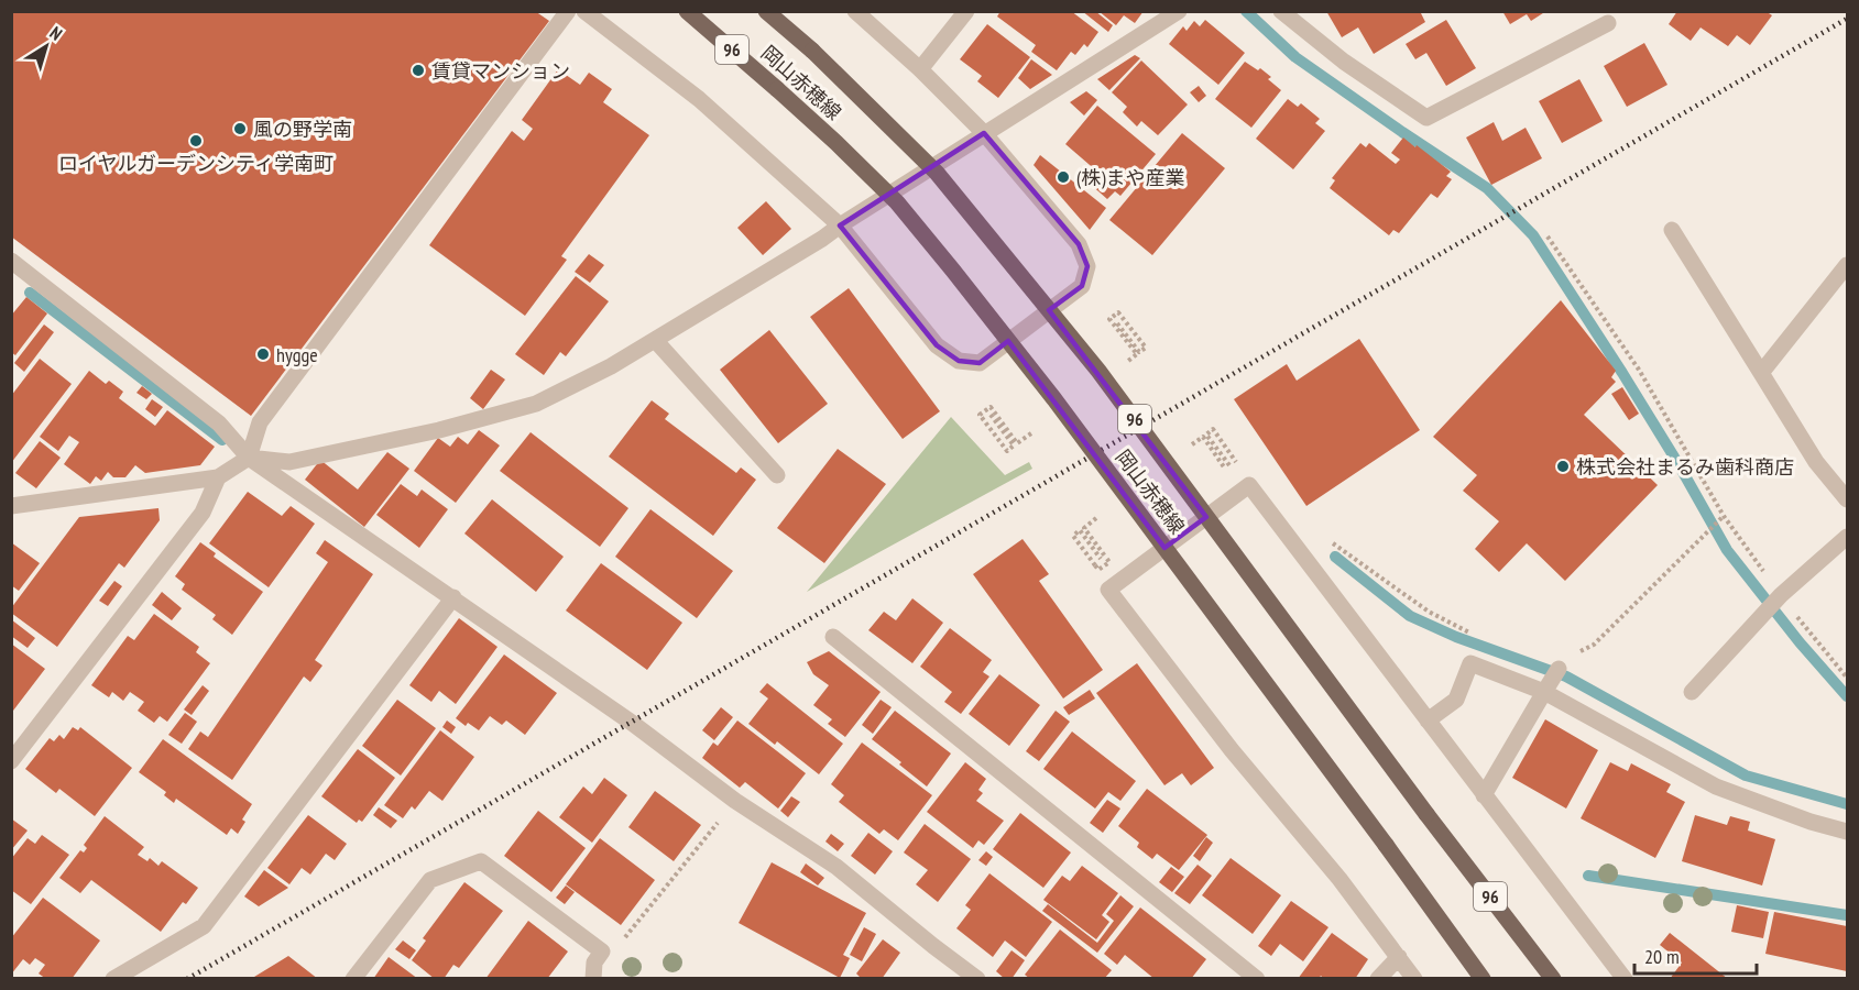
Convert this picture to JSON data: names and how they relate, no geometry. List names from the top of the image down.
{
  "streets": {
    "main road": ["96", "岡山赤穂線"]
  },
  "places": [
    "賃貸マンション",
    "風の野学南",
    "ロイヤルガーデンシティ学南町",
    "(株)まや産業",
    "hygge",
    "株式会社まるみ歯科商店"
  ],
  "scale_bar": "20 m",
  "north": "top right"
}
